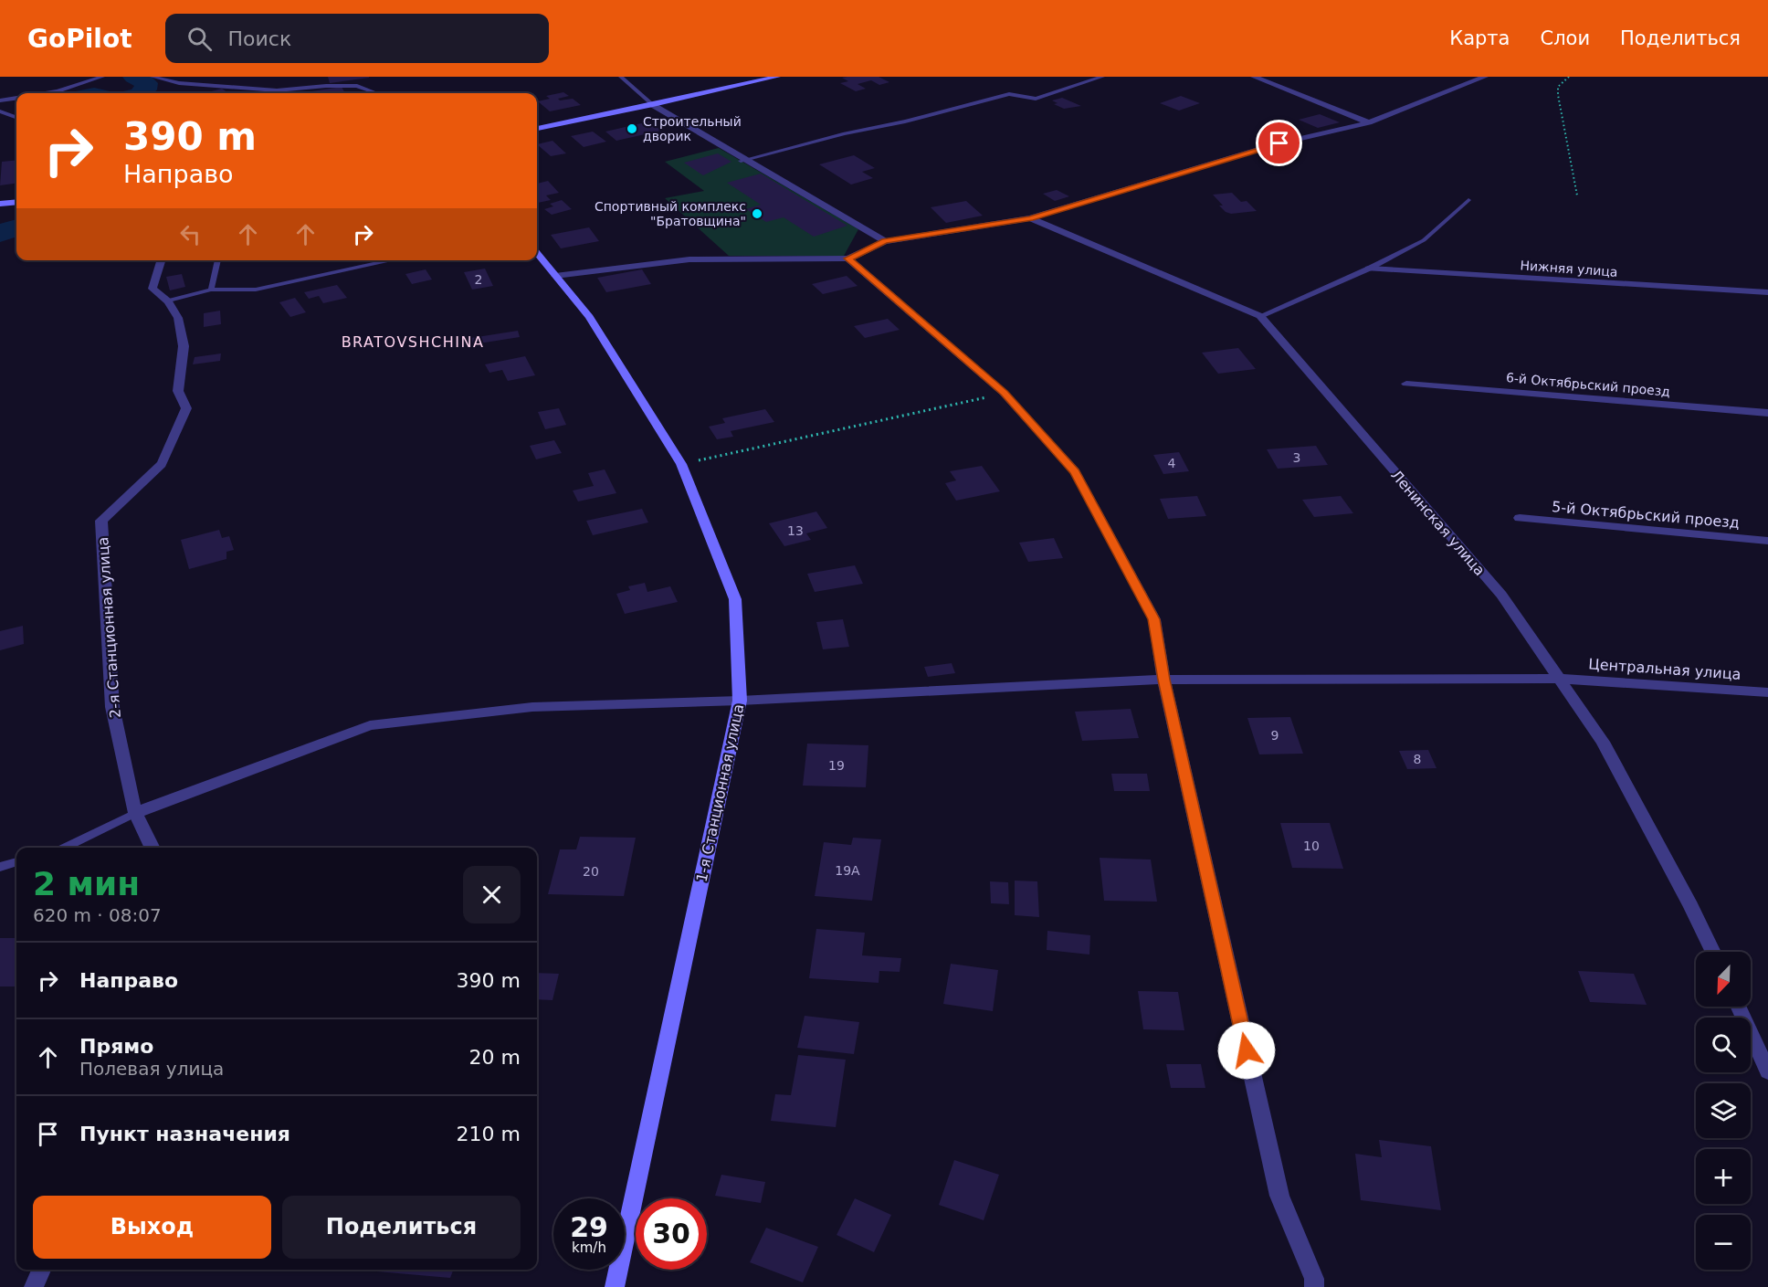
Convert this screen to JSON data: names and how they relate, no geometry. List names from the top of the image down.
{
  "streets": {
    "main road": ["1-я Станционная улица"],
    "street": [
      "Нижняя улица",
      "6-й Октябрьский проезд",
      "5-й Октябрьский проезд",
      "Ленинская улица",
      "2-я Станционная улица",
      "Центральная улица"
    ]
  },
  "crossings": [
    ["Ленинская улица", "Центральная улица"],
    ["2-я Станционная улица", "Центральная улица"],
    ["Центральная улица", "1-я Станционная улица"]
  ],
  "districts": ["BRATOVSHCHINA"],
  "places": ["Строительный дворик", "Спортивный комплекс \"Братовщина\""],
  "house_numbers": [
    "2",
    "3",
    "4",
    "13",
    "9",
    "8",
    "19",
    "10",
    "19А",
    "20"
  ],
  "north": "bottom left",
  "page": {
    "header": "GoPilot",
    "search": "Поиск",
    "nav": ["Карта", "Слои", "Поделиться"],
    "turn": ["390 m", "Направо"],
    "heading": ["2 мин", "620 m · 08:07"],
    "list": [
      {
        "name": "Направо",
        "value": "390 m"
      },
      {
        "name": "Прямо",
        "note": "Полевая улица",
        "value": "20 m"
      },
      {
        "name": "Пункт назначения",
        "value": "210 m"
      }
    ],
    "map_buttons": ["+", "−"],
    "buttons": ["Выход", "Поделиться"],
    "speed": "29 km/h",
    "limit": "30"
  }
}
